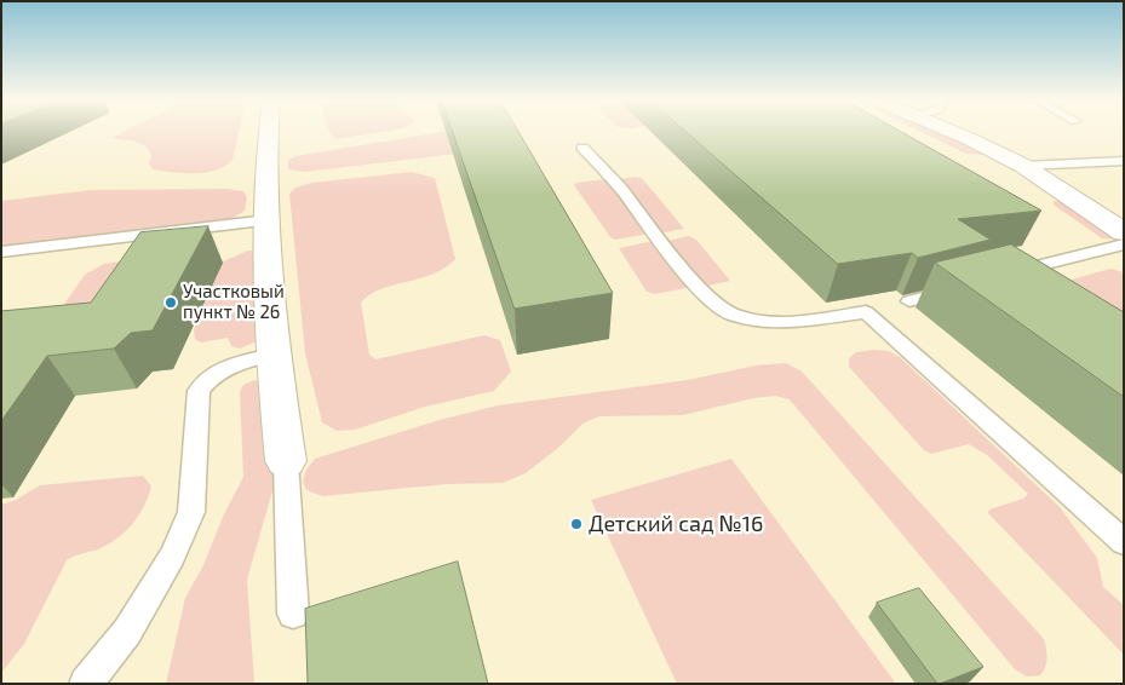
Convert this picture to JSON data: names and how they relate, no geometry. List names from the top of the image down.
{
  "places": ["Участковый пункт № 26", "Детский сад №16"]
}
